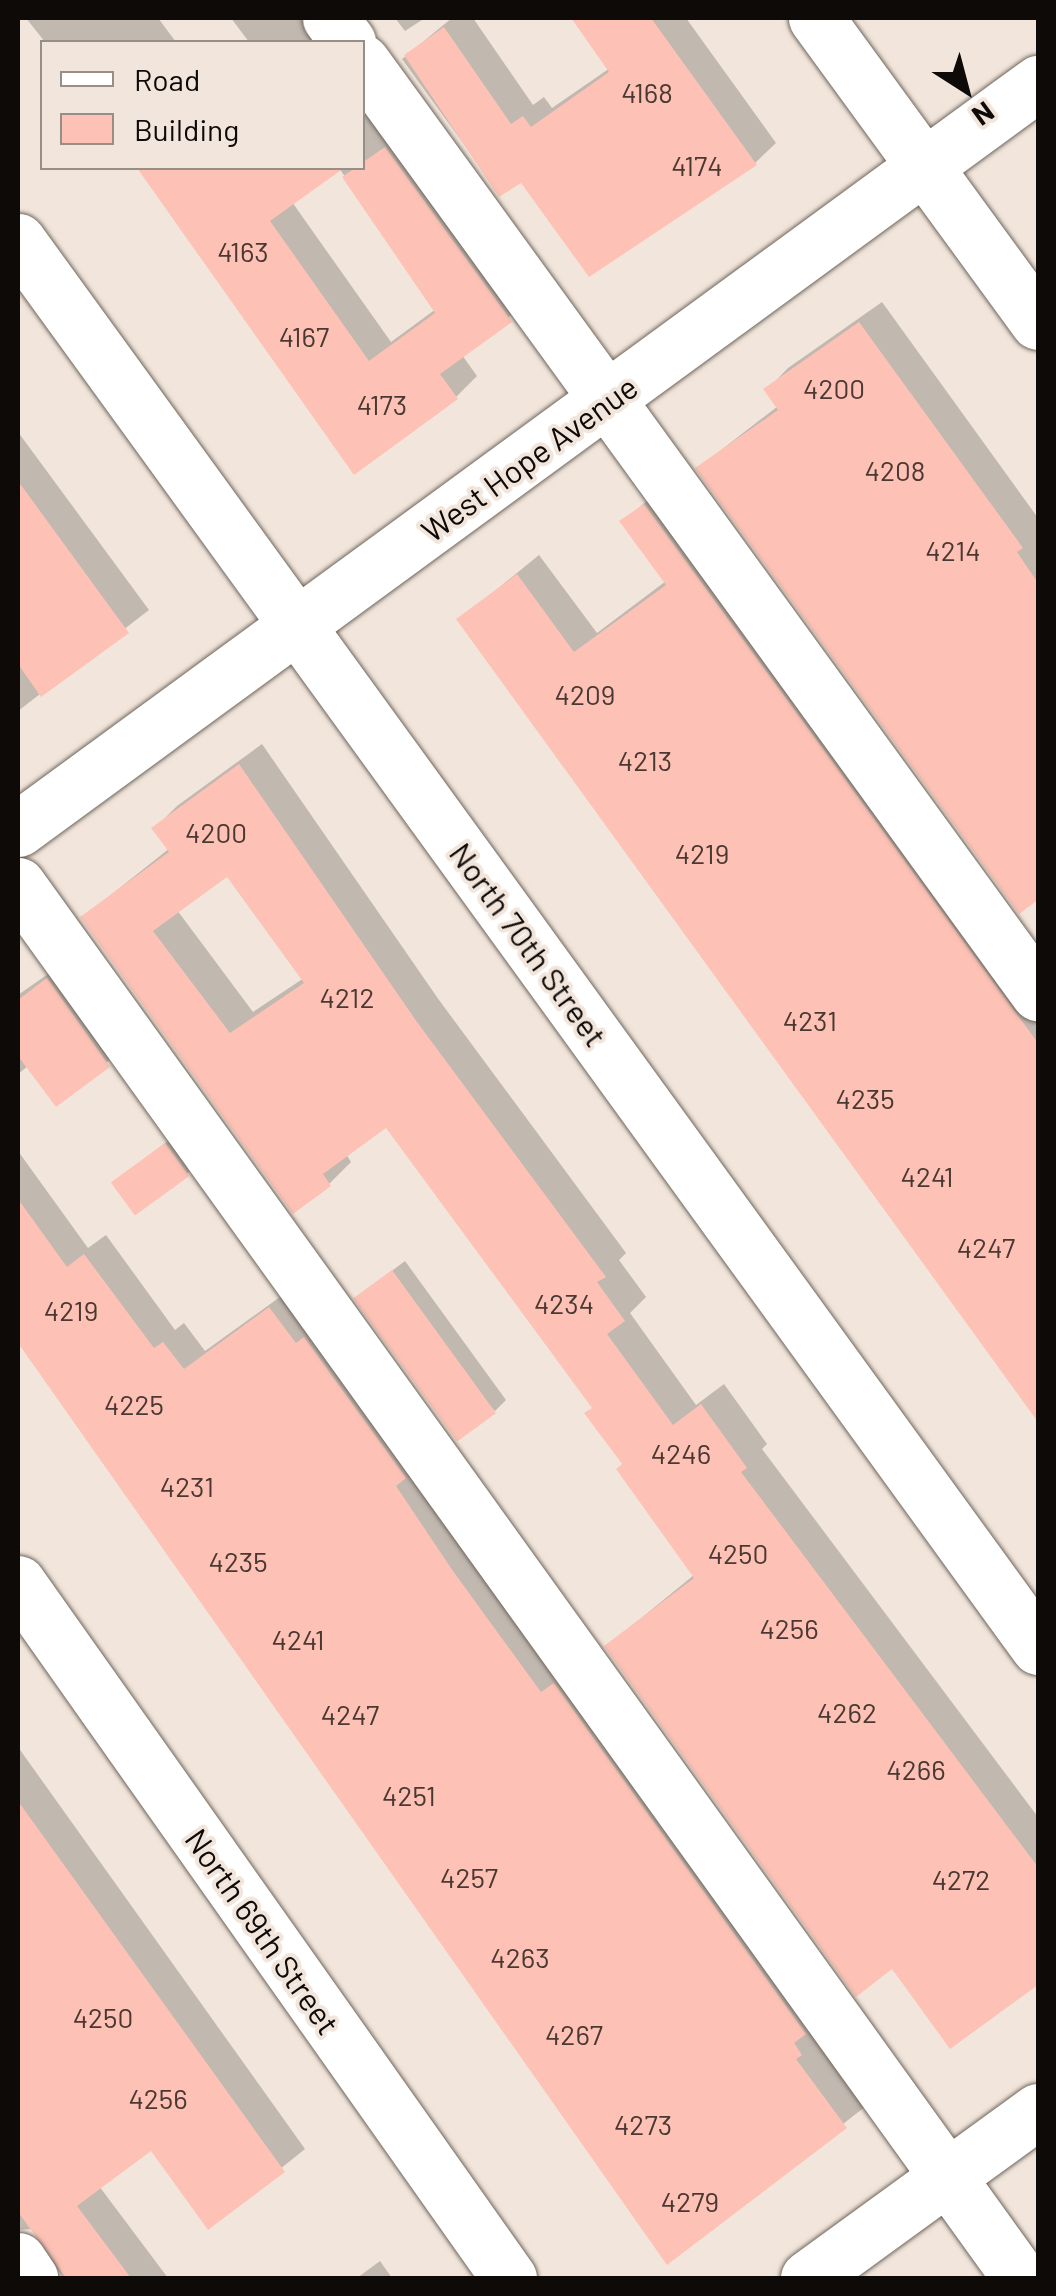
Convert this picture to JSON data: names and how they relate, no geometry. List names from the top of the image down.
{
  "streets": {
    "street": ["West Hope Avenue", "North 70th Street", "North 69th Street"]
  },
  "crossings": [
    ["West Hope Avenue", "North 70th Street"]
  ],
  "house_numbers": [
    "4168",
    "4174",
    "4163",
    "4167",
    "4200",
    "4173",
    "4208",
    "4214",
    "4209",
    "4213",
    "4200",
    "4219",
    "4212",
    "4231",
    "4235",
    "4241",
    "4247",
    "4234",
    "4219",
    "4225",
    "4246",
    "4231",
    "4250",
    "4235",
    "4256",
    "4241",
    "4262",
    "4247",
    "4266",
    "4251",
    "4257",
    "4272",
    "4263",
    "4250",
    "4267",
    "4256",
    "4273",
    "4279"
  ],
  "legend": ["Road", "Building"],
  "north": "bottom right"
}
